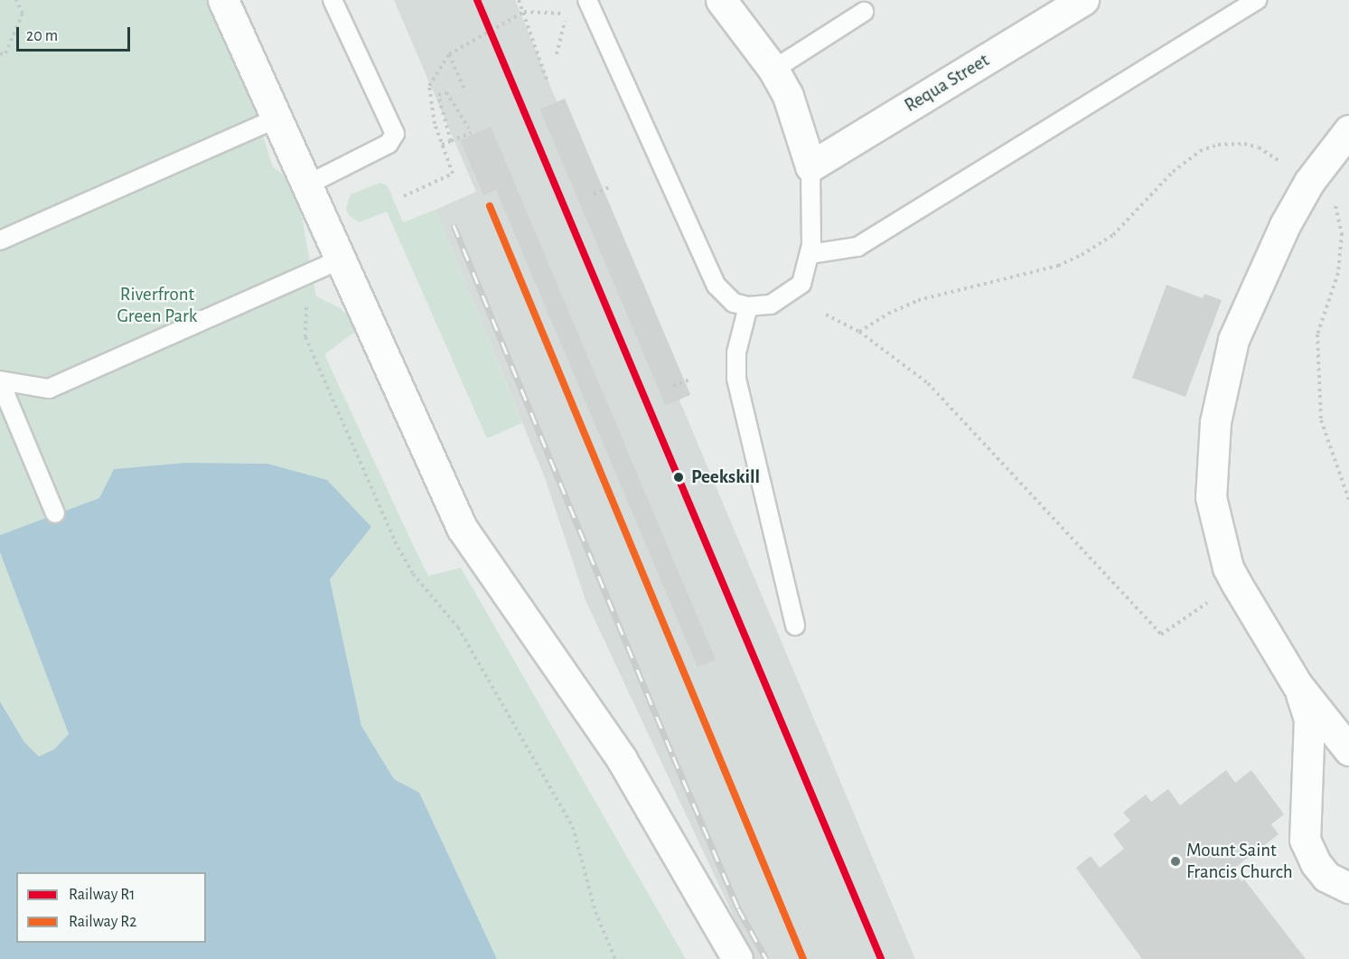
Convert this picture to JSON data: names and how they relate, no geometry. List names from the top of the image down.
{
  "streets": {
    "street": ["Requa Street"]
  },
  "parks": ["Riverfront Green Park"],
  "places": ["Peekskill", "Mount Saint Francis Church"],
  "lines": ["rail line R1", "rail line R2"],
  "legend": ["Railway R1", "Railway R2"],
  "scale_bar": "20 m"
}
